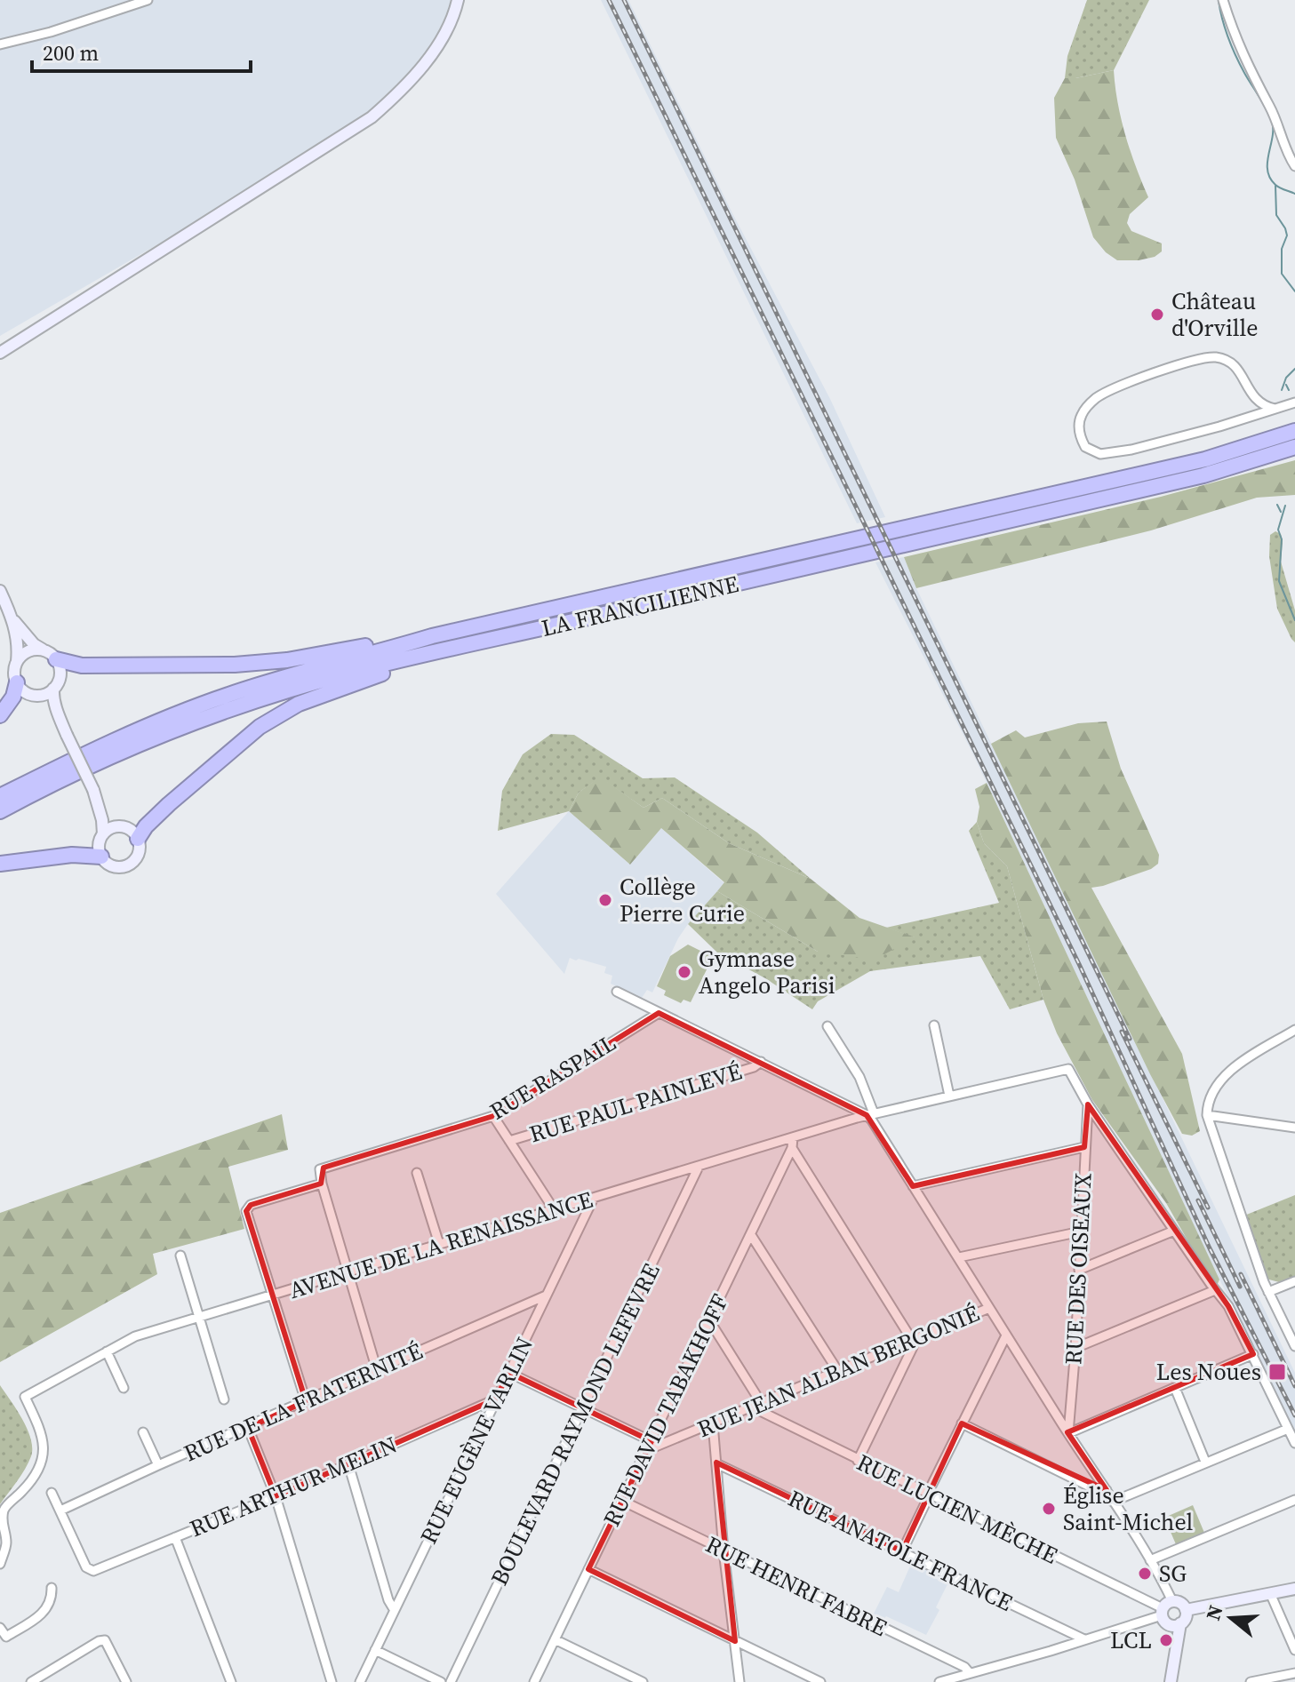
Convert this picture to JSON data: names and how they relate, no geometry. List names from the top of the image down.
{
  "streets": {
    "highway": ["LA FRANCILIENNE"],
    "street": [
      "RUE RASPAIL",
      "RUE PAUL PAINLEVÉ",
      "AVENUE DE LA RENAISSANCE",
      "RUE DES OISEAUX",
      "RUE JEAN ALBAN BERGONIÉ",
      "RUE DE LA FRATERNITÉ",
      "RUE DAVID TABAKHOFF",
      "BOULEVARD RAYMOND LEFEVRE",
      "RUE EUGÈNE VARLIN",
      "RUE ARTHUR MELIN",
      "RUE LUCIEN MÈCHE",
      "RUE ANATOLE FRANCE",
      "RUE HENRI FABRE"
    ]
  },
  "crossings": [
    ["AVENUE DE LA RENAISSANCE", "RUE DES OISEAUX"],
    ["AVENUE DE LA RENAISSANCE", "RUE DAVID TABAKHOFF"],
    ["AVENUE DE LA RENAISSANCE", "BOULEVARD RAYMOND LEFEVRE"],
    ["AVENUE DE LA RENAISSANCE", "RUE EUGÈNE VARLIN"],
    ["RUE JEAN ALBAN BERGONIÉ", "RUE DAVID TABAKHOFF"],
    ["RUE JEAN ALBAN BERGONIÉ", "RUE LUCIEN MÈCHE"],
    ["RUE DE LA FRATERNITÉ", "RUE EUGÈNE VARLIN"],
    ["RUE DE LA FRATERNITÉ", "RUE ARTHUR MELIN"],
    ["RUE DAVID TABAKHOFF", "RUE HENRI FABRE"],
    ["RUE EUGÈNE VARLIN", "RUE ARTHUR MELIN"]
  ],
  "places": {
    "other": [
      "Château d'Orville",
      "Collège Pierre Curie",
      "Gymnase Angelo Parisi",
      "Église Saint-Michel",
      "SG",
      "LCL"
    ],
    "transit": ["Les Noues"]
  },
  "scale_bar": "200 m",
  "north": "left"
}
